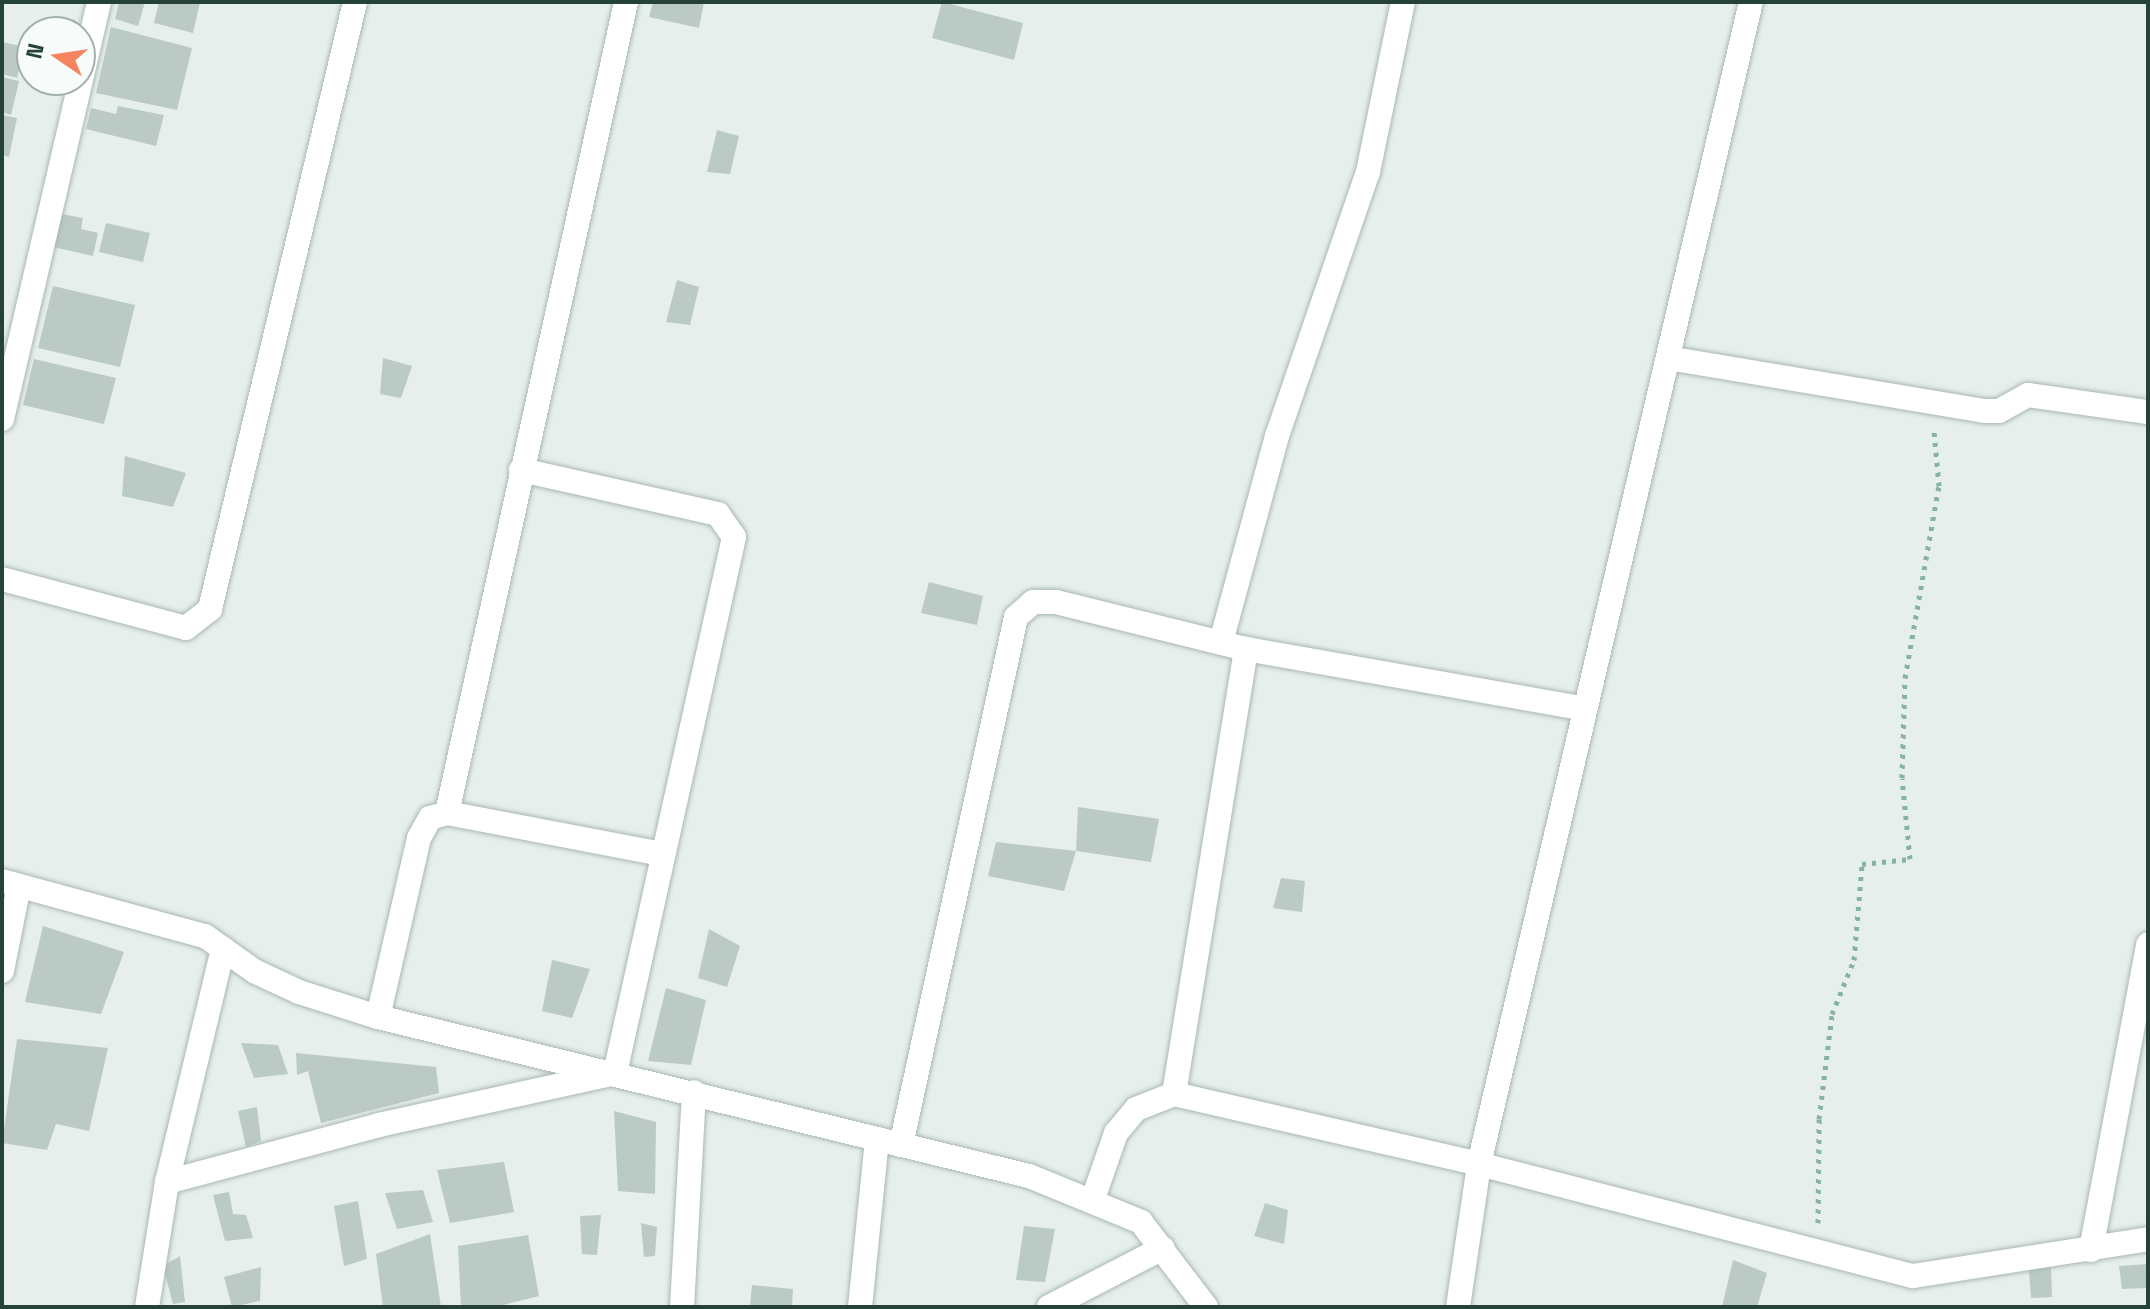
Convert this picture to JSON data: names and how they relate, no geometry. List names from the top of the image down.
{
  "north": "left"
}
